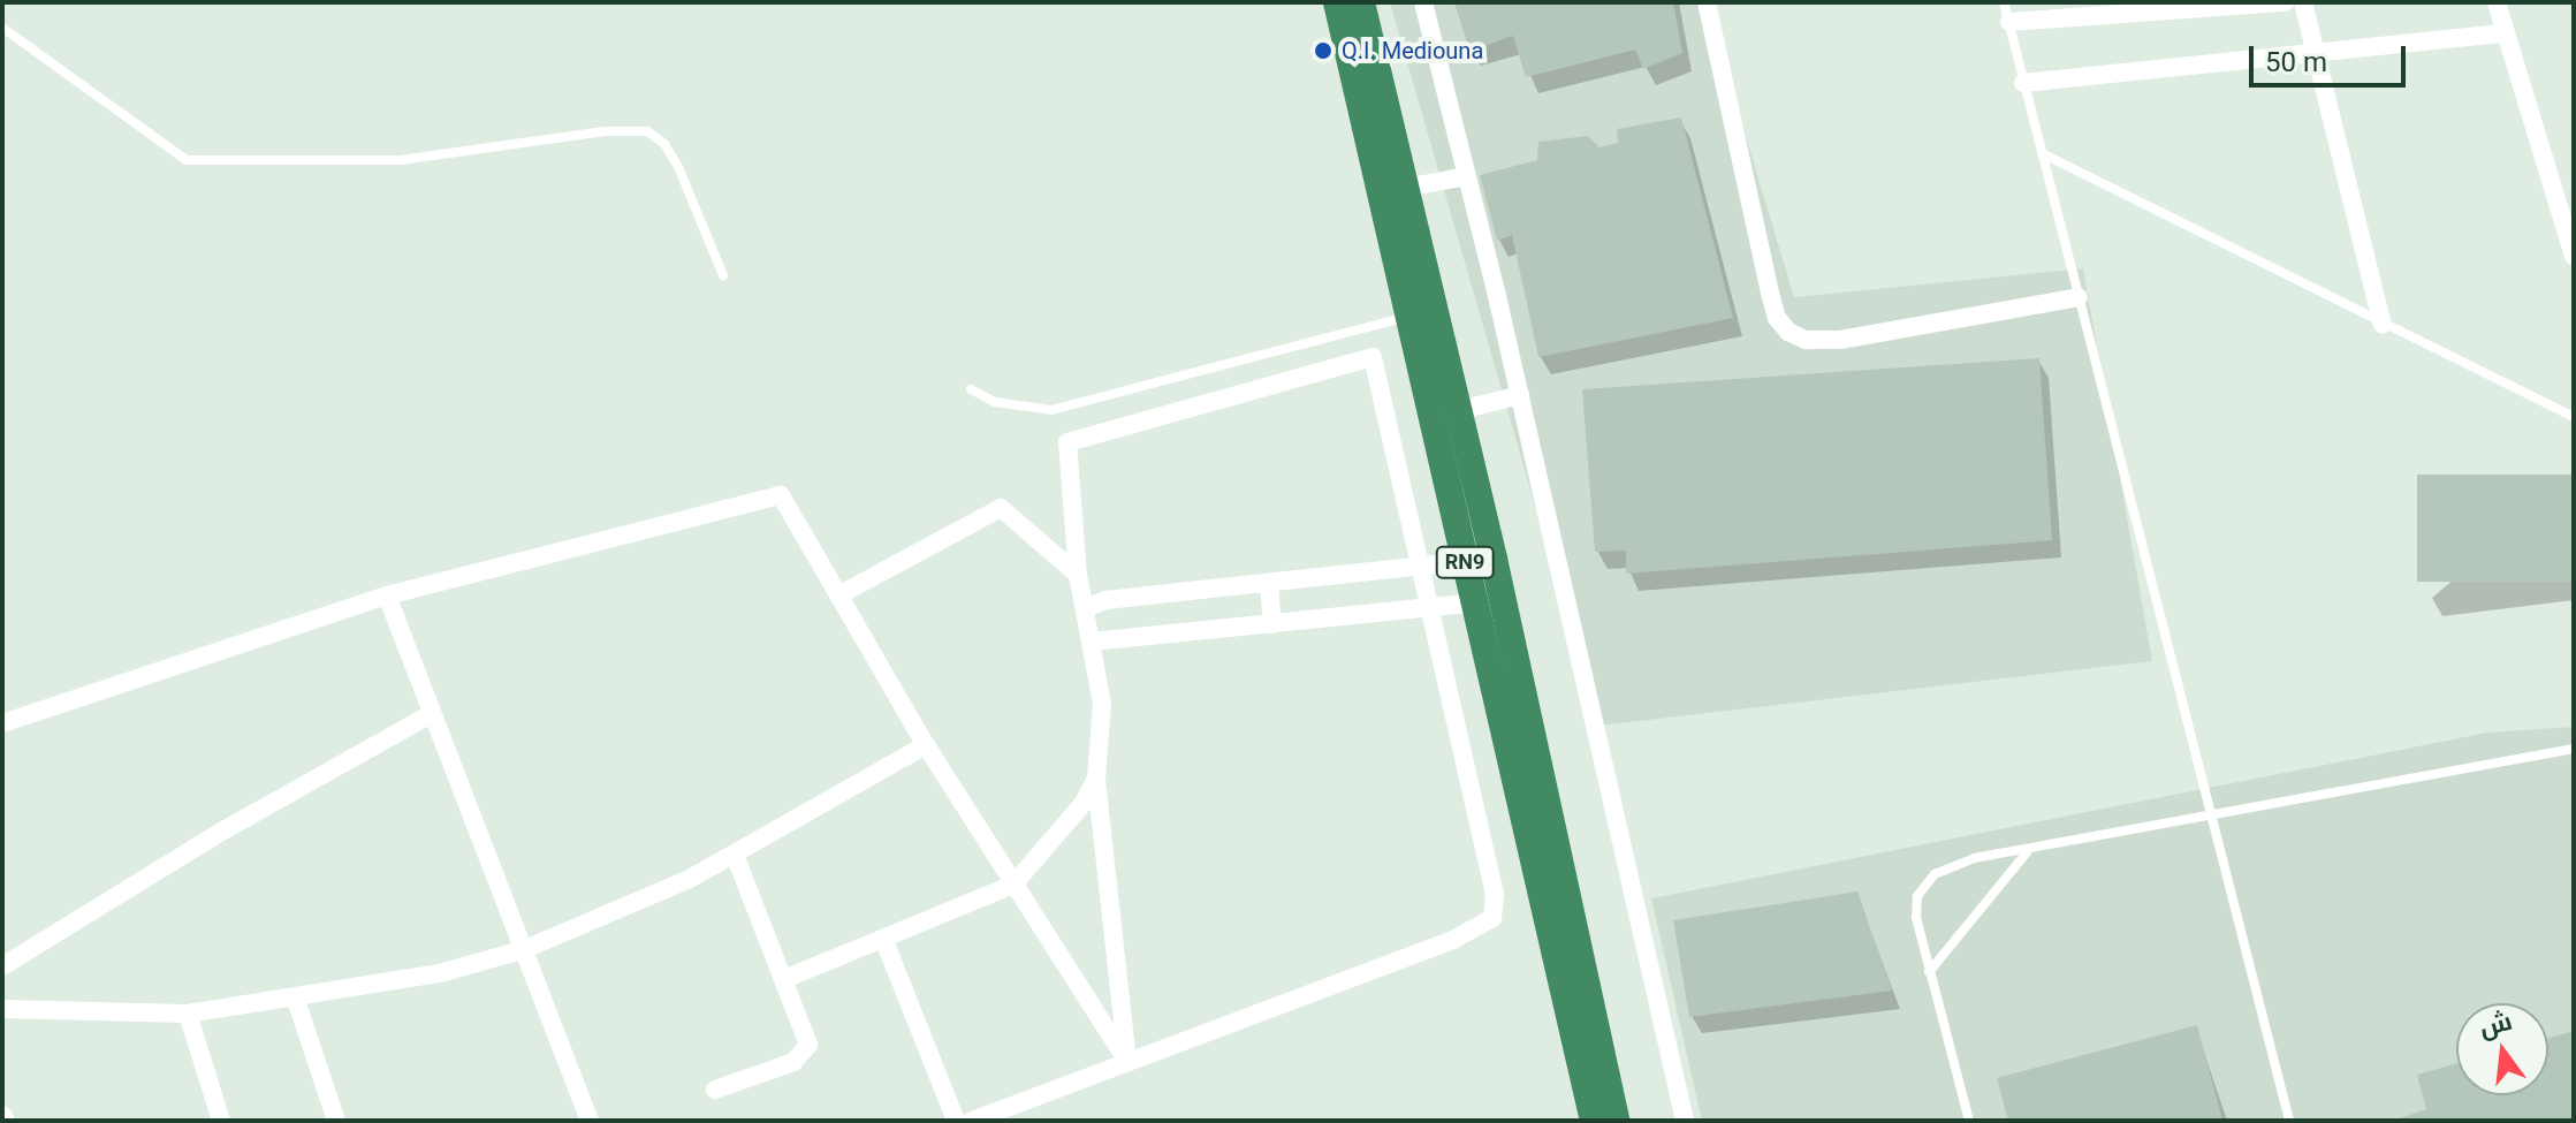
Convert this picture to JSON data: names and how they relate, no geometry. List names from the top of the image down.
{
  "streets": {
    "highway": ["RN9"]
  },
  "places": ["Q.I. Mediouna"],
  "scale_bar": "50 m",
  "north": "top"
}
